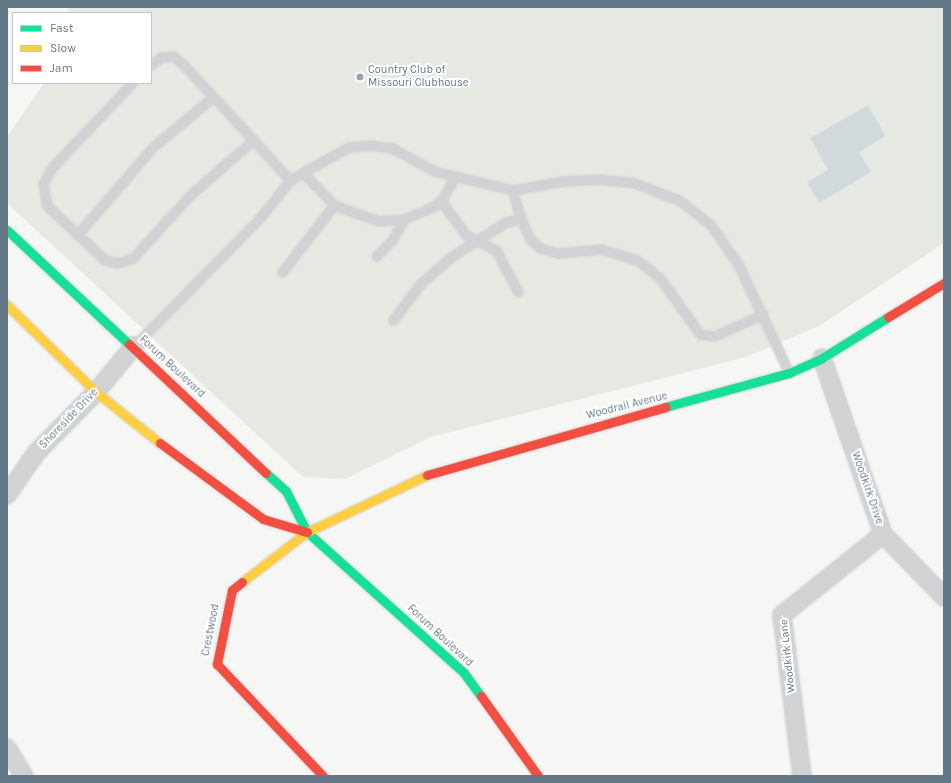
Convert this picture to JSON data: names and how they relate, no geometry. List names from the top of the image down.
{
  "streets": {
    "street": [
      "Forum Boulevard",
      "Woodrail Avenue",
      "Shoreside Drive",
      "Woodkirk Drive",
      "Crestwood",
      "Woodkirk Lane"
    ]
  },
  "crossings": [
    ["Forum Boulevard", "Woodrail Avenue"],
    ["Forum Boulevard", "Shoreside Drive"],
    ["Forum Boulevard", "Crestwood"],
    ["Woodrail Avenue", "Woodkirk Drive"],
    ["Woodrail Avenue", "Crestwood"],
    ["Woodkirk Drive", "Woodkirk Lane"]
  ],
  "places": ["Country Club of Missouri Clubhouse"],
  "legend": ["Fast", "Slow", "Jam"]
}
